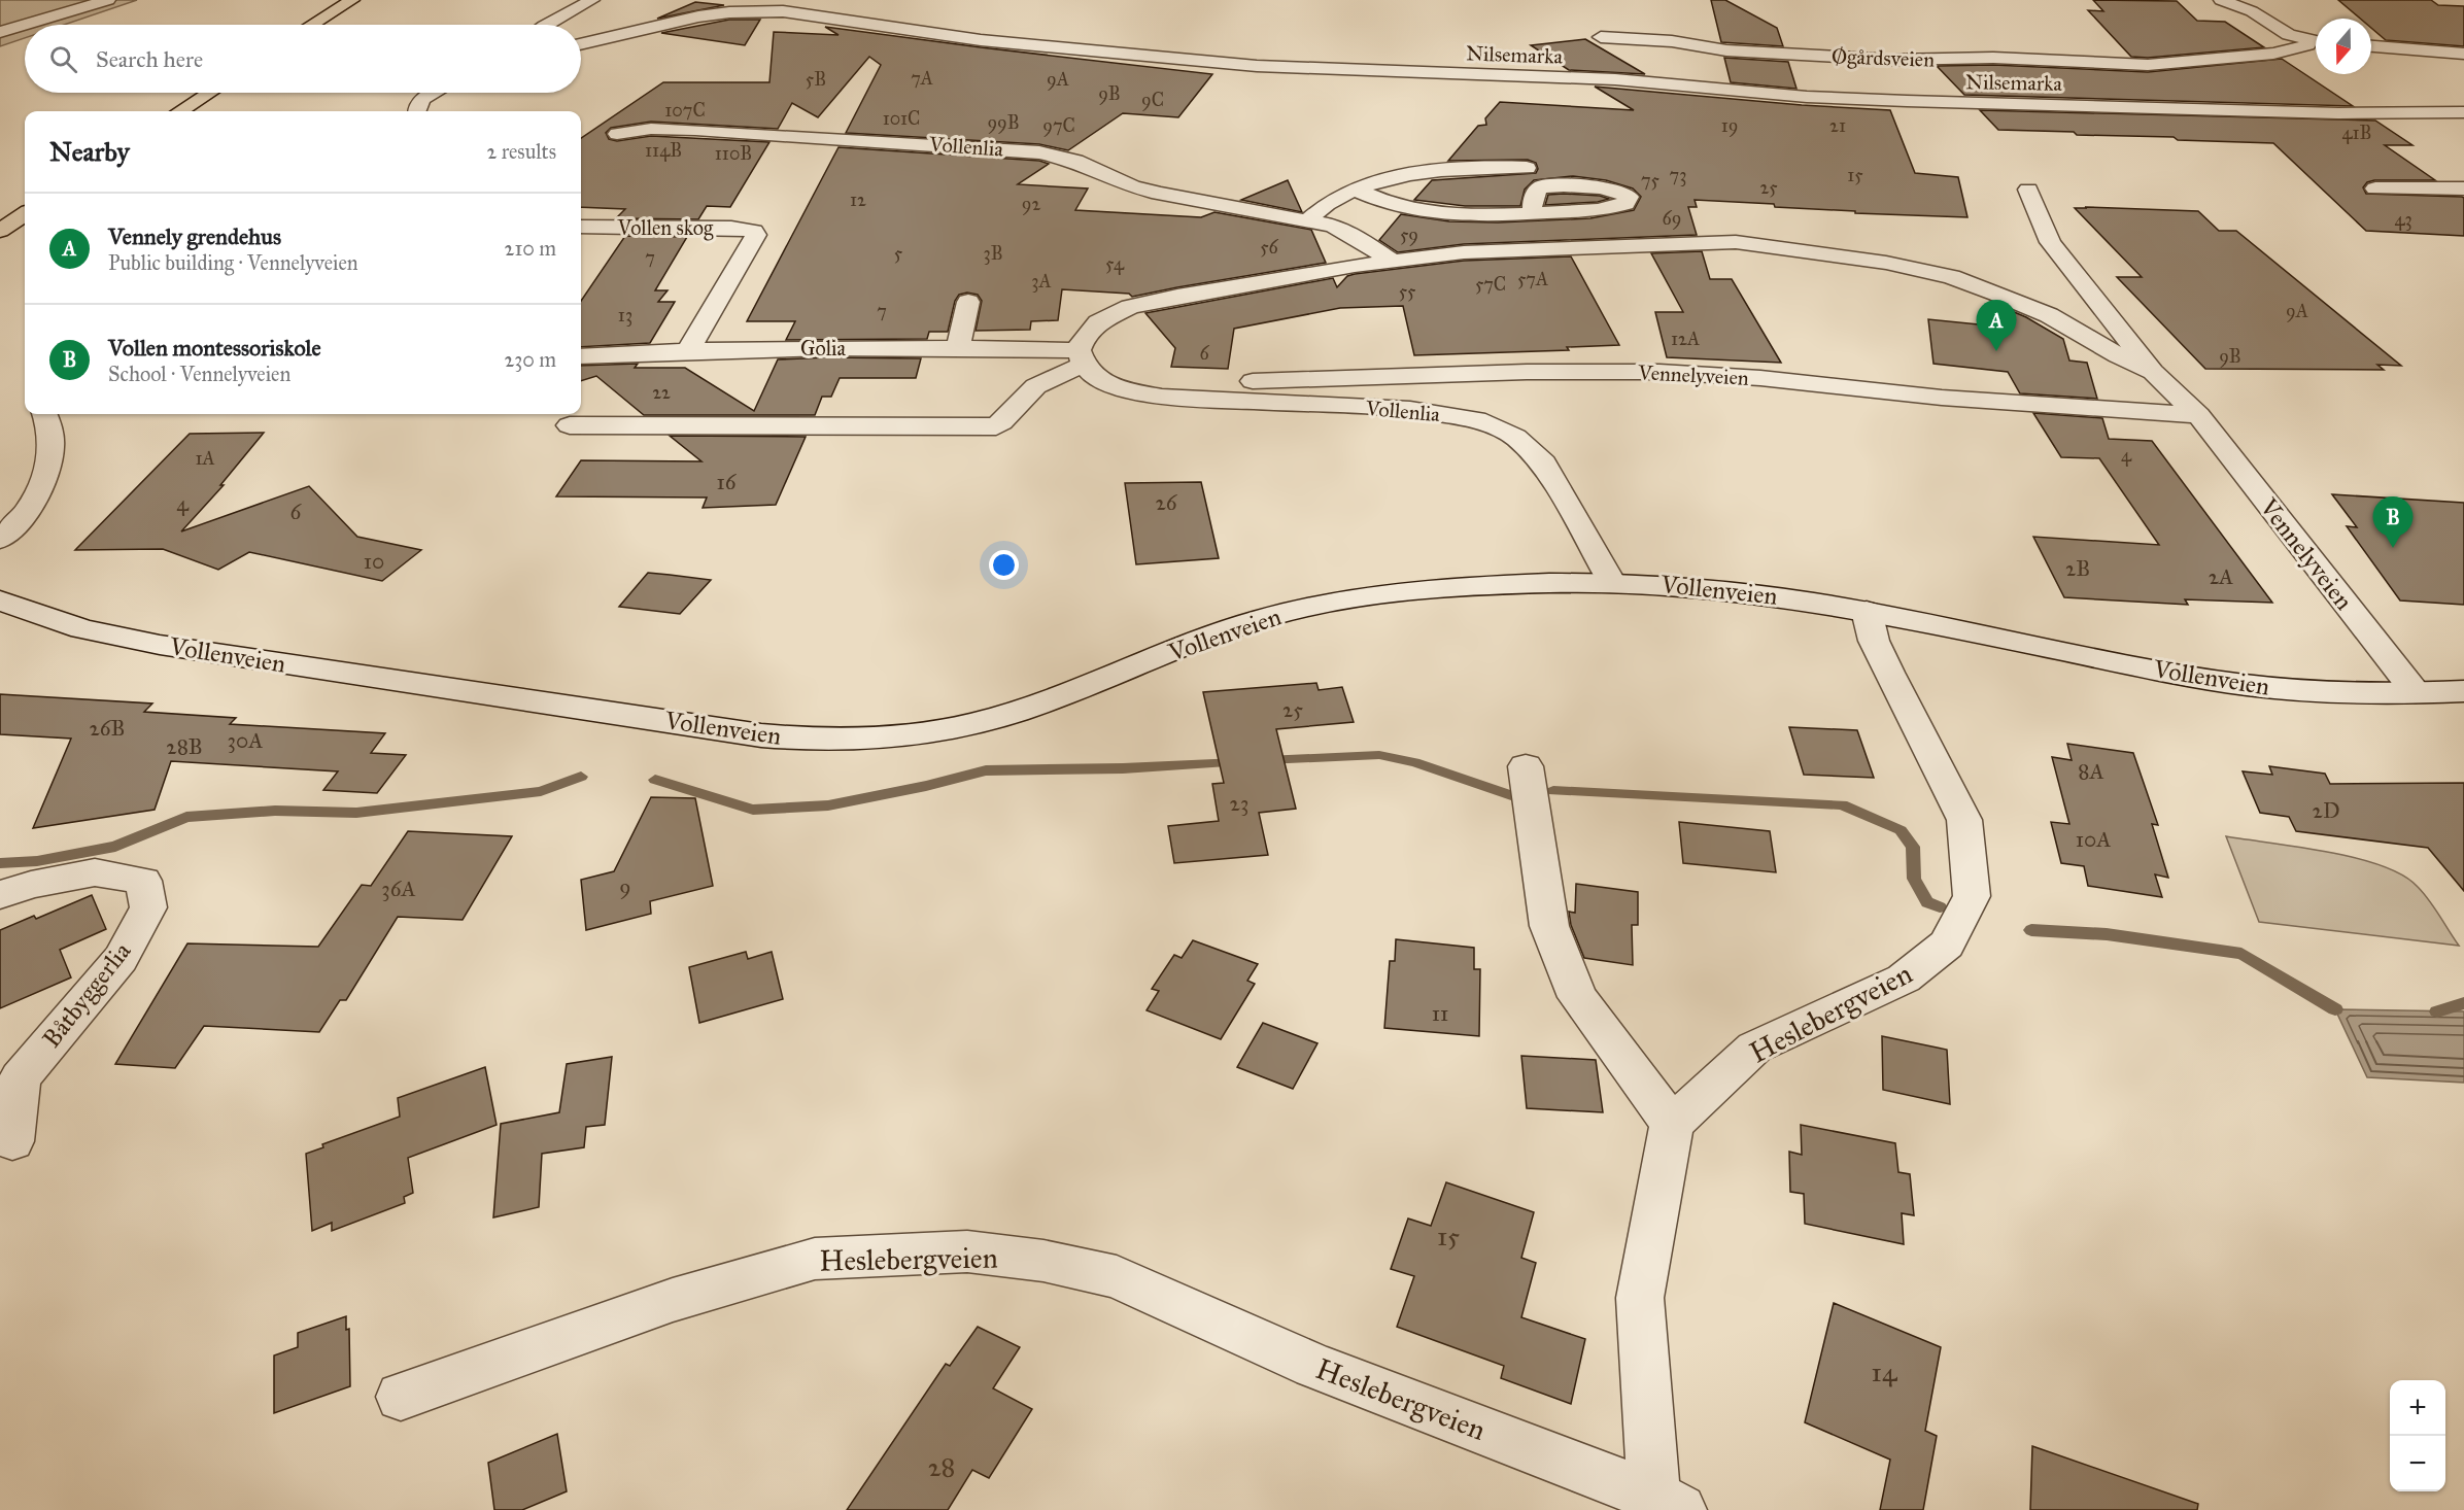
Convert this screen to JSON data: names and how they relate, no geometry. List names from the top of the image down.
{
  "streets": {
    "street": [
      "Nilsemarka",
      "Øgårdsveien",
      "Vollenlia",
      "Vollen skog",
      "Golia",
      "Vennelyveien",
      "Vollenveien",
      "Båtbyggerlia",
      "Heslebergveien"
    ]
  },
  "crossings": [
    ["Vollenlia", "Golia"],
    ["Vollenlia", "Vennelyveien"],
    ["Vollenlia", "Vollenveien"],
    ["Vollen skog", "Golia"],
    ["Vennelyveien", "Vollenveien"],
    ["Vollenveien", "Heslebergveien"]
  ],
  "house_numbers": [
    "7A",
    "5B",
    "9A",
    "9B",
    "9C",
    "107C",
    "101C",
    "99B",
    "97C",
    "19",
    "21",
    "41B",
    "114B",
    "110B",
    "73",
    "15",
    "75",
    "25",
    "12",
    "92",
    "69",
    "43",
    "59",
    "56",
    "5",
    "3B",
    "7",
    "54",
    "57A",
    "3A",
    "57C",
    "55",
    "7",
    "9A",
    "13",
    "12A",
    "6",
    "9B",
    "22",
    "4",
    "1A",
    "16",
    "26",
    "4",
    "6",
    "10",
    "2B",
    "2A",
    "25",
    "26B",
    "30A",
    "28B",
    "8A",
    "23",
    "2D",
    "10A",
    "9",
    "36A",
    "11",
    "15",
    "14",
    "28"
  ],
  "north": "bottom",
  "page": {
    "search": "Search here",
    "heading": ["Nearby", "2 results"],
    "list": [
      {
        "mark": "A",
        "name": "Vennely grendehus",
        "note": "Public building · Vennelyveien",
        "value": "210 m"
      },
      {
        "mark": "B",
        "name": "Vollen montessoriskole",
        "note": "School · Vennelyveien",
        "value": "230 m"
      }
    ],
    "pins": ["A", "B"],
    "map_buttons": ["+", "−"]
  }
}
